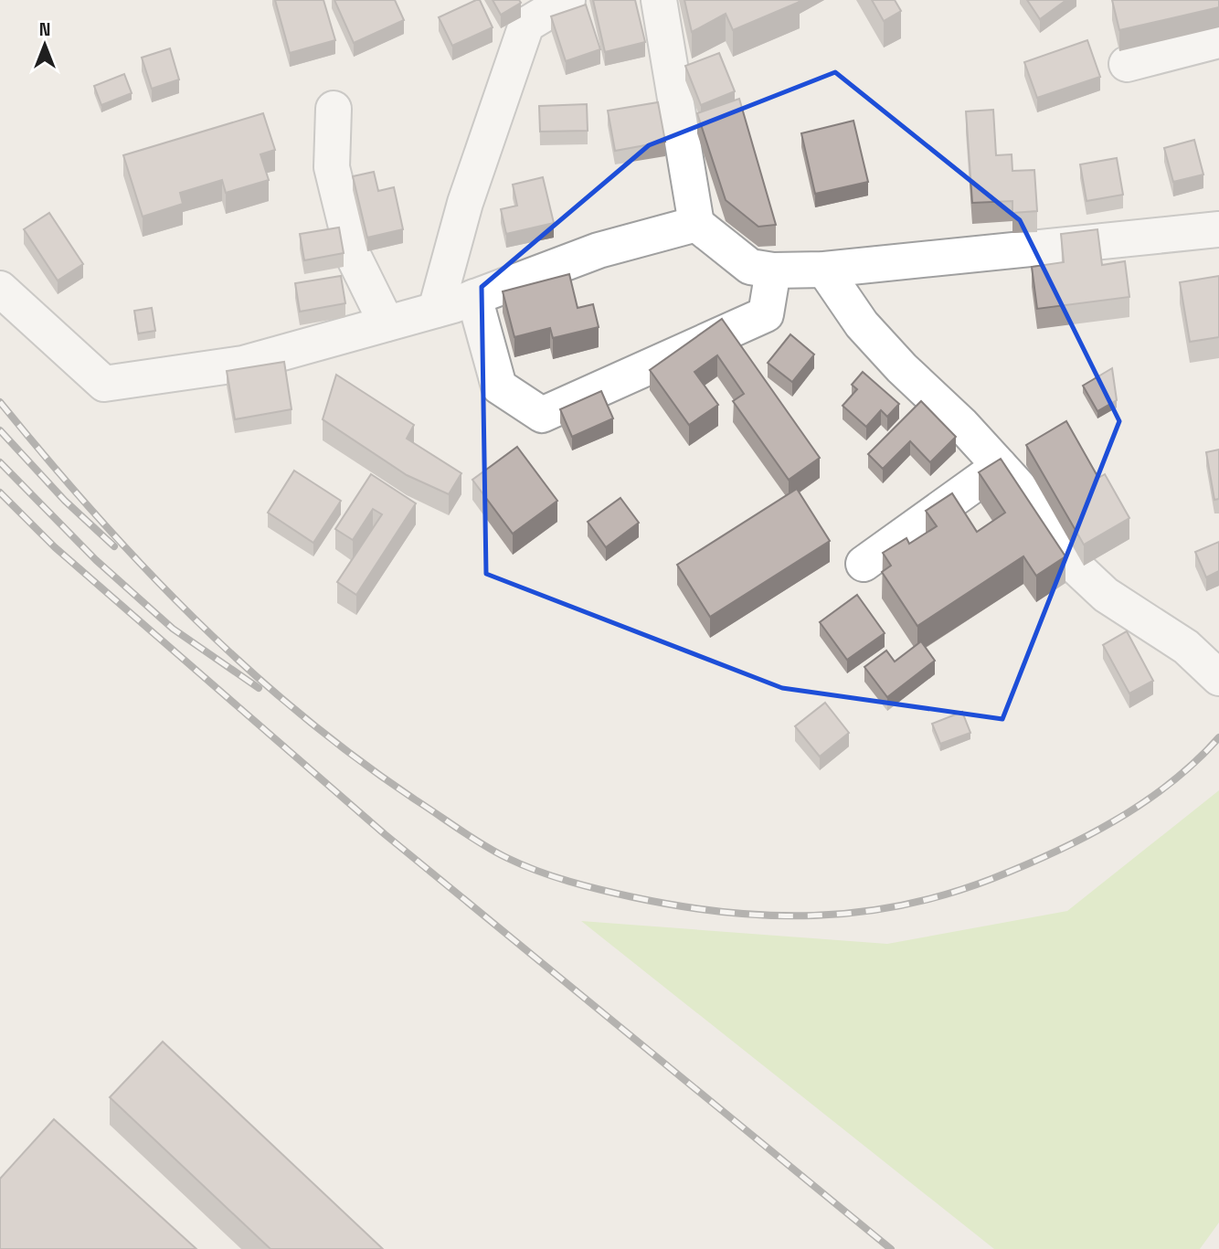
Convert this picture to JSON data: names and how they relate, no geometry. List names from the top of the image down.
{
  "north": "top"
}
